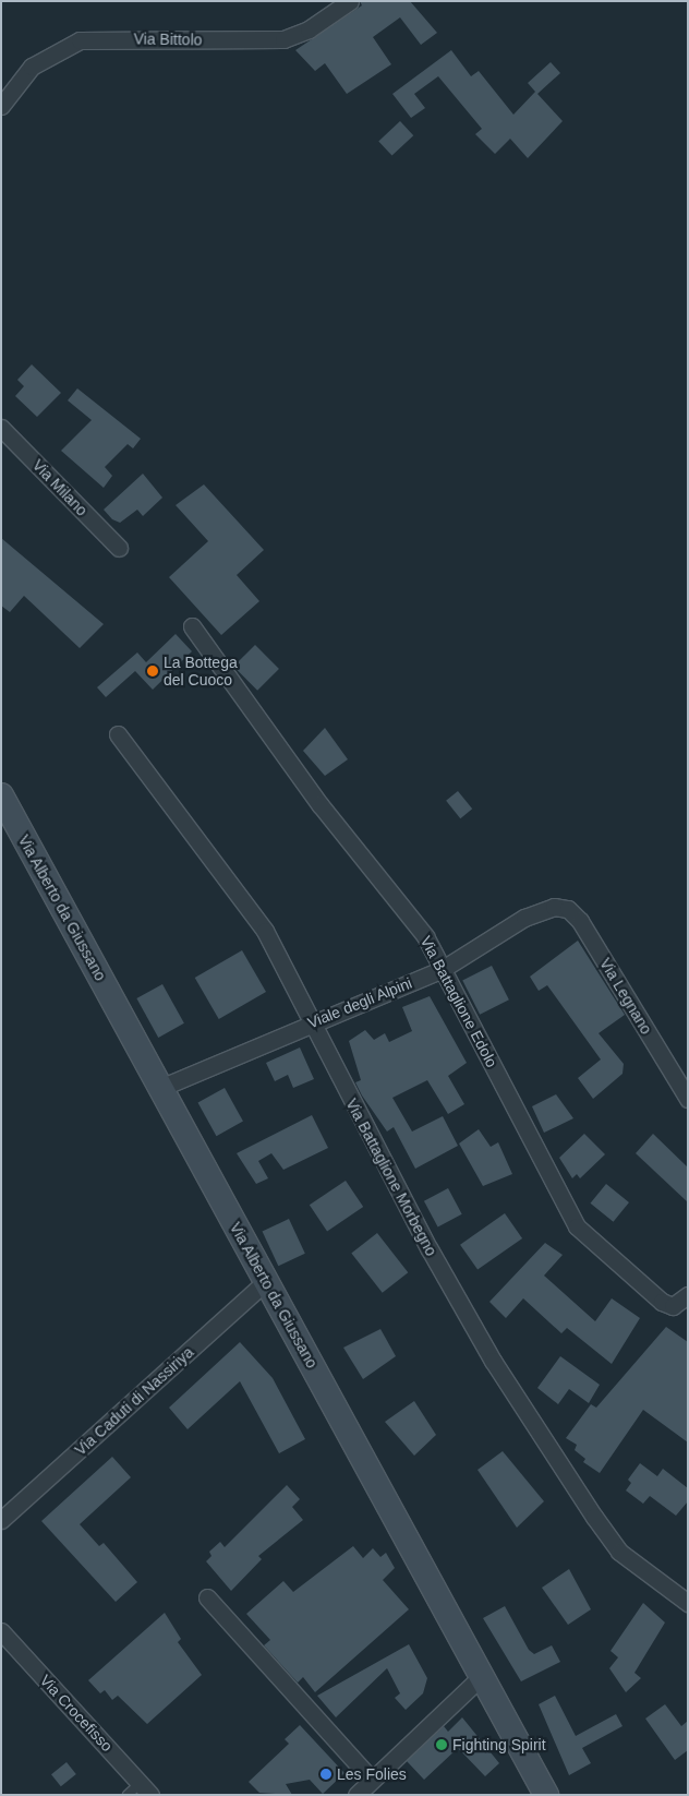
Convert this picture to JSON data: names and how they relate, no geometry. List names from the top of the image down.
{
  "streets": {
    "street": [
      "Via Bittolo",
      "Via Milano",
      "Via Alberto da Giussano",
      "Via Legnano",
      "Via Battaglione Edolo",
      "Viale degli Alpini",
      "Via Battaglione Morbegno",
      "Via Caduti di Nassiriya",
      "Via Crocefisso"
    ]
  },
  "crossings": [
    ["Via Alberto da Giussano", "Viale degli Alpini"],
    ["Via Alberto da Giussano", "Via Caduti di Nassiriya"],
    ["Via Legnano", "Viale degli Alpini"],
    ["Via Battaglione Edolo", "Viale degli Alpini"],
    ["Viale degli Alpini", "Via Battaglione Morbegno"]
  ],
  "places": ["La Bottega del Cuoco", "Fighting Spirit", "Les Folies"]
}
